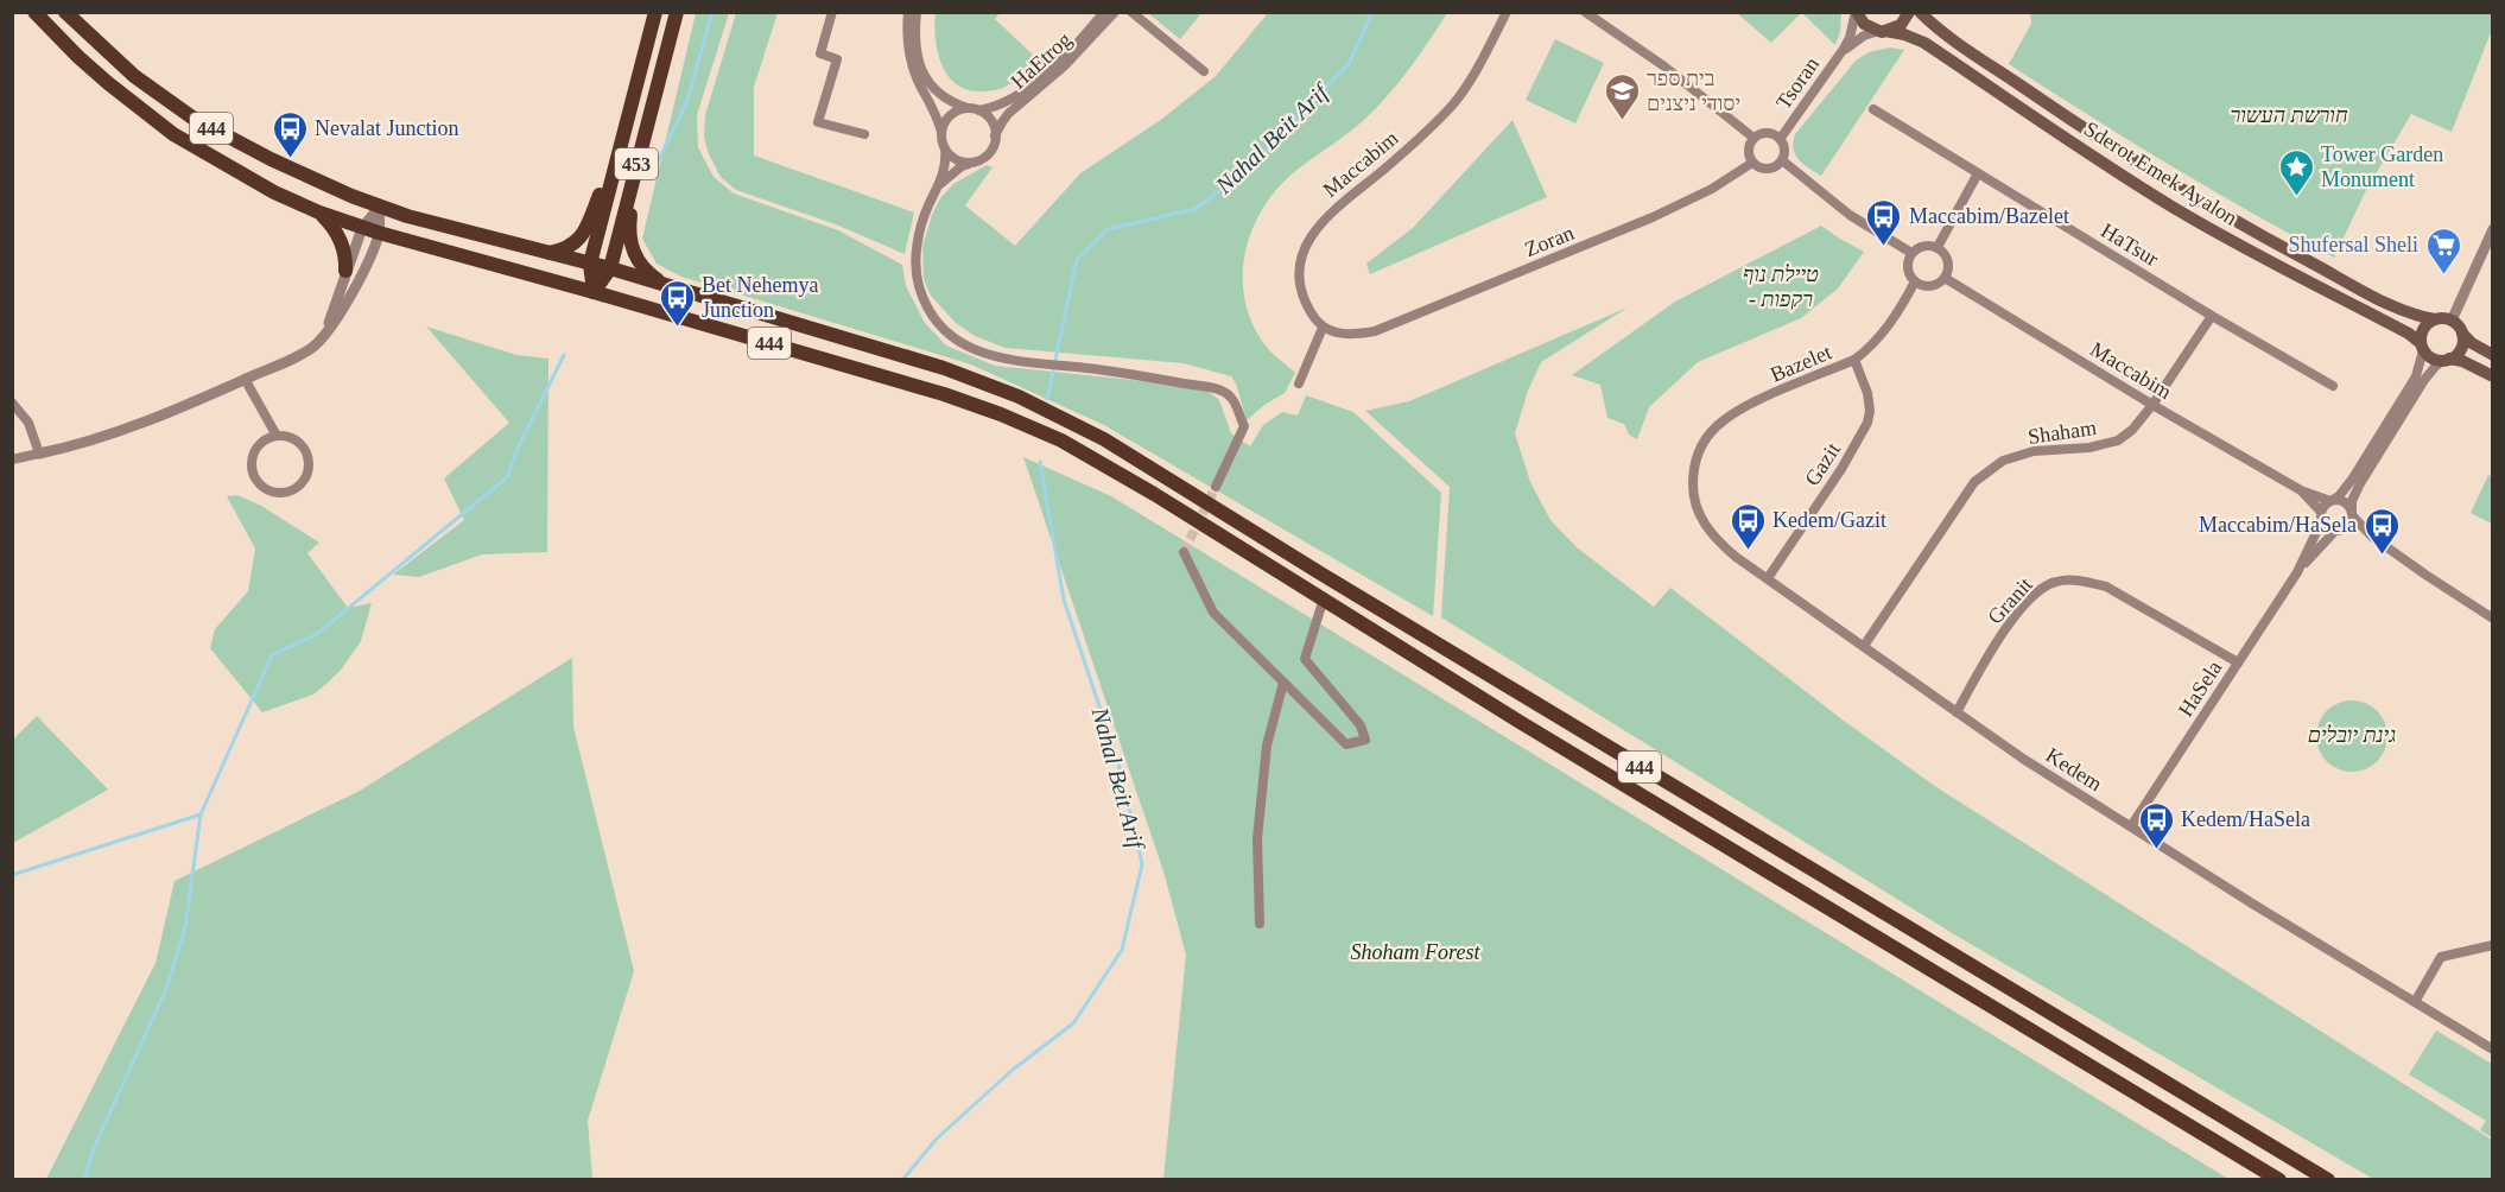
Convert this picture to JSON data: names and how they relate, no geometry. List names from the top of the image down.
{
  "streets": {
    "main road": ["444", "453", "Sderot Emek Ayalon"],
    "street": [
      "HaEtrog",
      "Tsoran",
      "Maccabim",
      "Zoran",
      "HaTsur",
      "Bazelet",
      "Shaham",
      "Gazit",
      "Granit",
      "HaSela",
      "Kedem"
    ]
  },
  "crossings": [
    ["Tsoran", "Sderot Emek Ayalon"],
    ["Tsoran", "Zoran"],
    ["444", "453"],
    ["Maccabim", "Zoran"],
    ["Maccabim", "Bazelet"],
    ["Maccabim", "Shaham"],
    ["Maccabim", "HaSela"],
    ["HaTsur", "Shaham"],
    ["Bazelet", "Gazit"],
    ["Bazelet", "Kedem"],
    ["Shaham", "Kedem"],
    ["Gazit", "Kedem"],
    ["Granit", "HaSela"],
    ["Granit", "Kedem"],
    ["HaSela", "Kedem"]
  ],
  "water": ["Nahal Beit Arif"],
  "parks": [
    "חורשת העשור",
    "טיילת נוף - רקפות",
    "גינת יובלים",
    "Shoham Forest"
  ],
  "places": {
    "school or university": ["בית ספר יסודי ניצנים"],
    "bus stop": [
      "Nevalat Junction",
      "Maccabim/Bazelet",
      "Bet Nehemya Junction",
      "Kedem/Gazit",
      "Maccabim/HaSela",
      "Kedem/HaSela"
    ],
    "place": ["Tower Garden Monument"],
    "supermarket": ["Shufersal Sheli"]
  }
}
